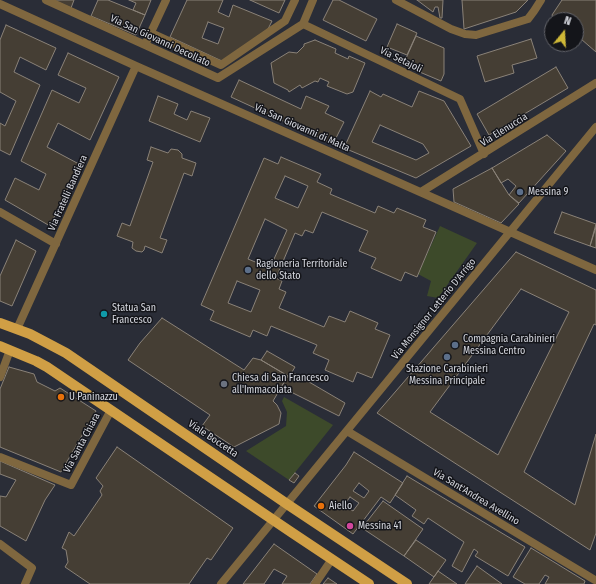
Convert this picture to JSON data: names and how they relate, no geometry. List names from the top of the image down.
{
  "streets": {
    "main road": ["Viale Boccetta"],
    "street": [
      "Via San Giovanni Decollato",
      "Via Setajoli",
      "Via San Giovanni di Malta",
      "Via Elenuccia",
      "Via Fratelli Bandiera",
      "Via Monsignor Letterio D'Arrigo",
      "Via Santa Chiara",
      "Via Sant'Andrea Avellino"
    ]
  },
  "crossings": [
    ["Via San Giovanni Decollato", "Via Setajoli"],
    ["Via Setajoli", "Via Elenuccia"],
    ["Via San Giovanni di Malta", "Via Elenuccia"],
    ["Via San Giovanni di Malta", "Via Fratelli Bandiera"],
    ["Via San Giovanni di Malta", "Via Monsignor Letterio D'Arrigo"],
    ["Via Fratelli Bandiera", "Viale Boccetta"],
    ["Via Monsignor Letterio D'Arrigo", "Viale Boccetta"],
    ["Via Monsignor Letterio D'Arrigo", "Via Sant'Andrea Avellino"]
  ],
  "places": [
    "Messina 9",
    "Ragioneria Territoriale dello Stato",
    "Statua San Francesco",
    "Compagnia Carabinieri Messina Centro",
    "Stazione Carabinieri Messina Principale",
    "Chiesa di San Francesco all'Immacolata",
    "U Paninazzu",
    "Aiello",
    "Messina 41"
  ],
  "north": "top"
}
